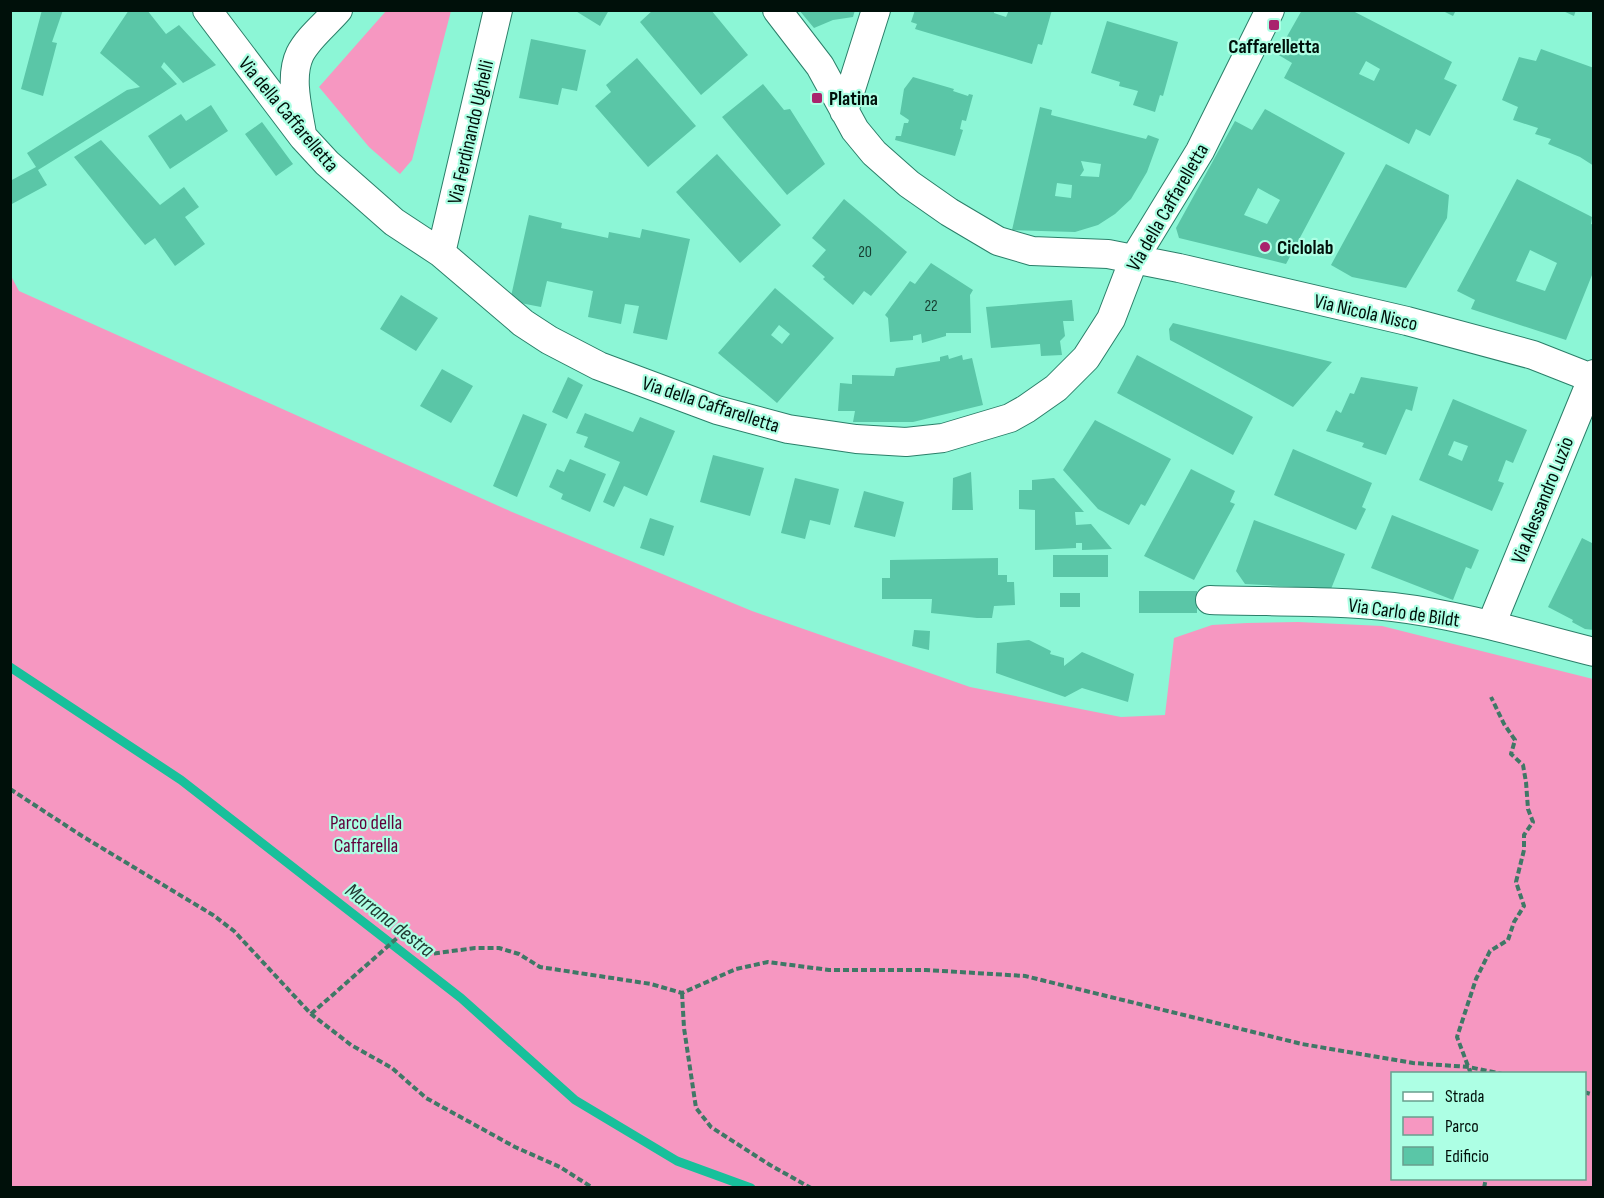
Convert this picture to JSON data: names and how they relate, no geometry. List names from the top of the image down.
{
  "streets": {
    "street": [
      "Via della Caffarelletta",
      "Via Ferdinando Ughelli",
      "Via Nicola Nisco",
      "Via Alessandro Luzio",
      "Via Carlo de Bildt"
    ]
  },
  "crossings": [
    ["Via della Caffarelletta", "Via Ferdinando Ughelli"],
    ["Via della Caffarelletta", "Via Nicola Nisco"],
    ["Via Nicola Nisco", "Via Alessandro Luzio"],
    ["Via Alessandro Luzio", "Via Carlo de Bildt"]
  ],
  "water": ["Marrana destra"],
  "parks": ["Parco della Caffarella"],
  "places": {
    "transit": ["Caffarelletta", "Platina"],
    "other": ["Ciclolab"]
  },
  "house_numbers": ["20", "22"],
  "legend": ["Strada", "Parco", "Edificio"]
}
